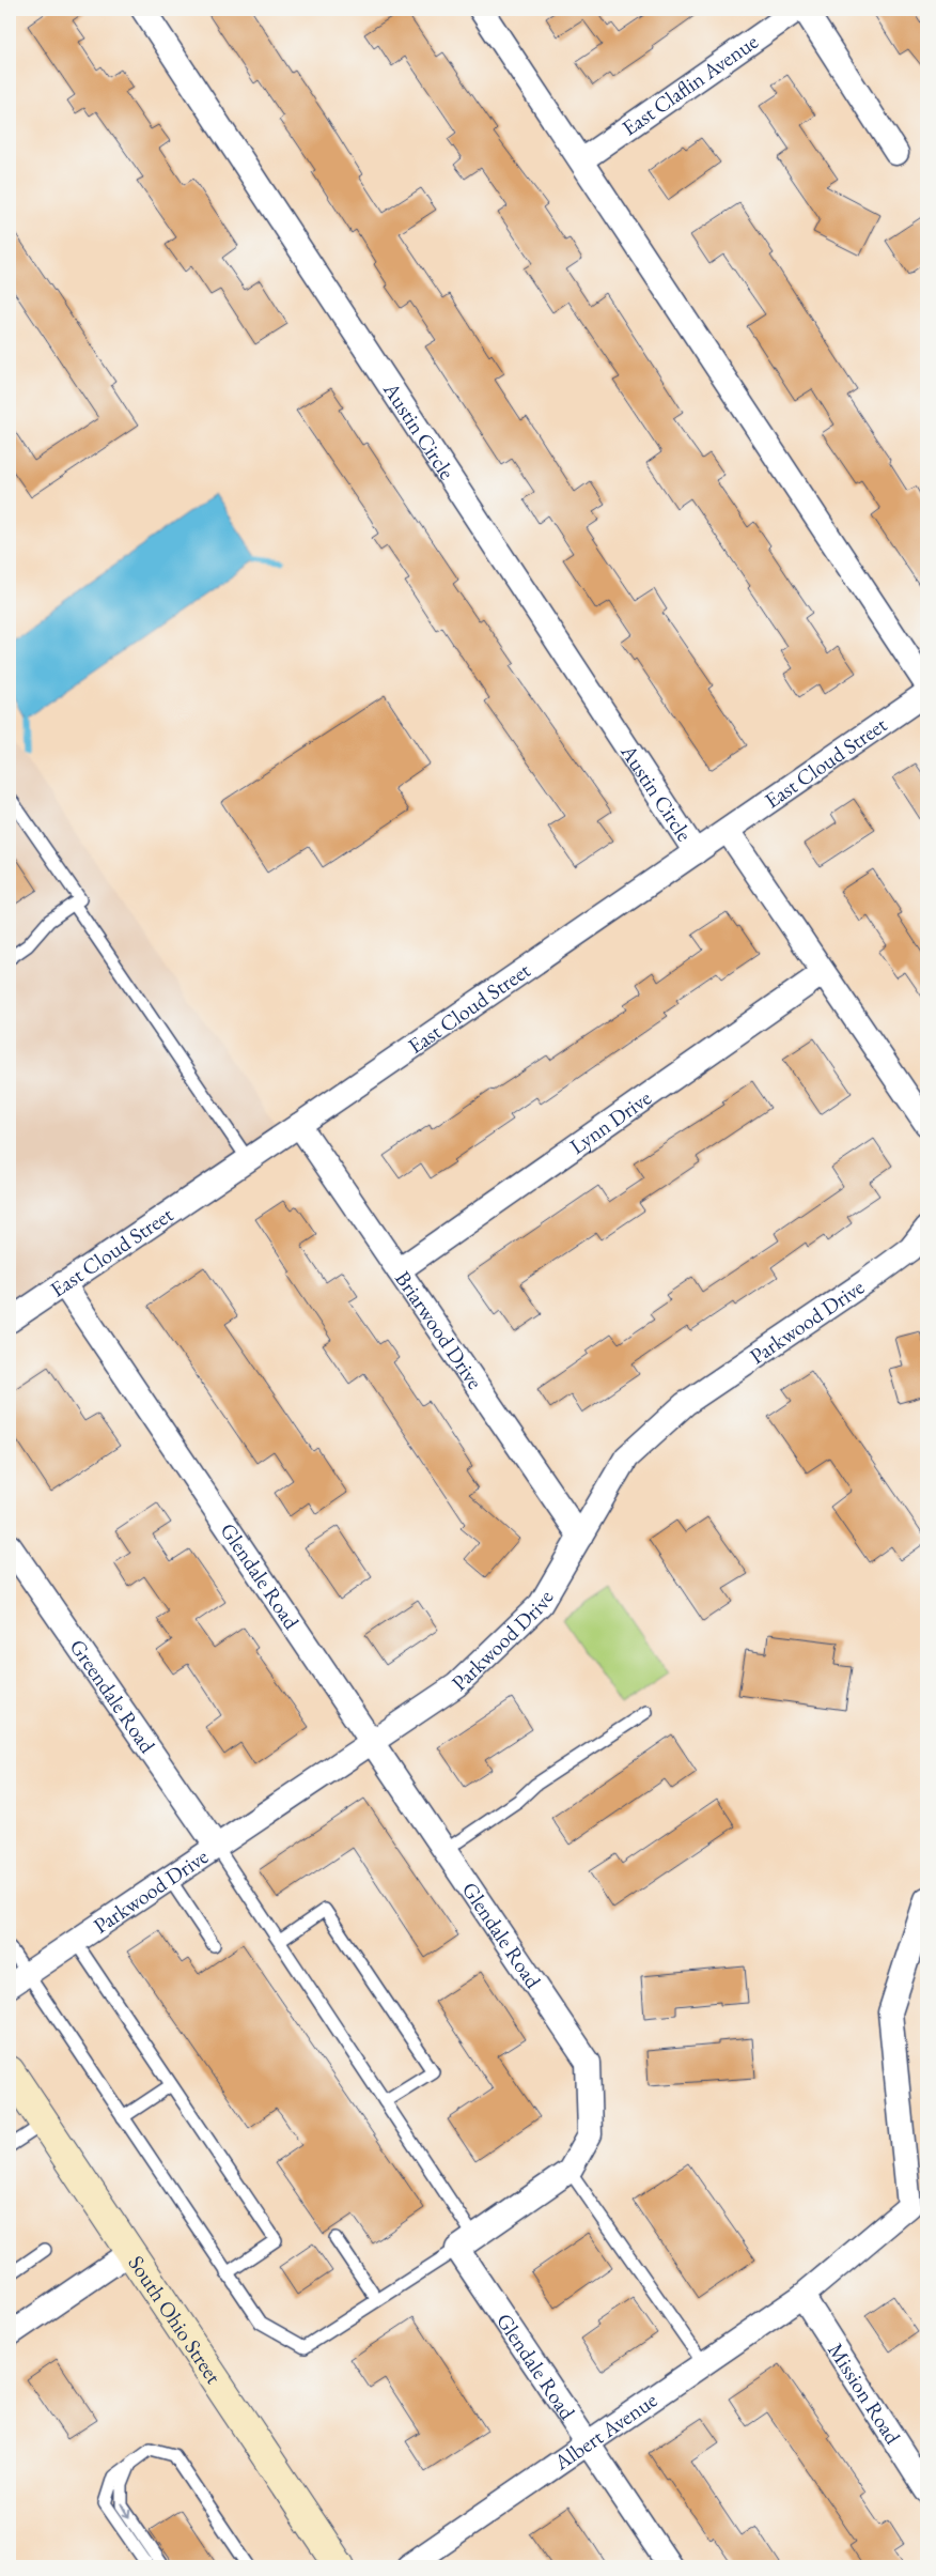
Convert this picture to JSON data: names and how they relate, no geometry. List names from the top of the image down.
{
  "streets": {
    "main road": ["South Ohio Street"],
    "street": [
      "East Claflin Avenue",
      "Austin Circle",
      "East Cloud Street",
      "Lynn Drive",
      "Parkwood Drive",
      "Briarwood Drive",
      "Glendale Road",
      "Greendale Road",
      "Mission Road",
      "Albert Avenue"
    ]
  },
  "crossings": [
    ["Austin Circle", "East Cloud Street"],
    ["East Cloud Street", "Briarwood Drive"],
    ["East Cloud Street", "Glendale Road"],
    ["Lynn Drive", "Briarwood Drive"],
    ["Parkwood Drive", "Briarwood Drive"],
    ["Parkwood Drive", "Glendale Road"],
    ["Parkwood Drive", "Greendale Road"],
    ["Glendale Road", "Albert Avenue"],
    ["Mission Road", "Albert Avenue"]
  ]
}
